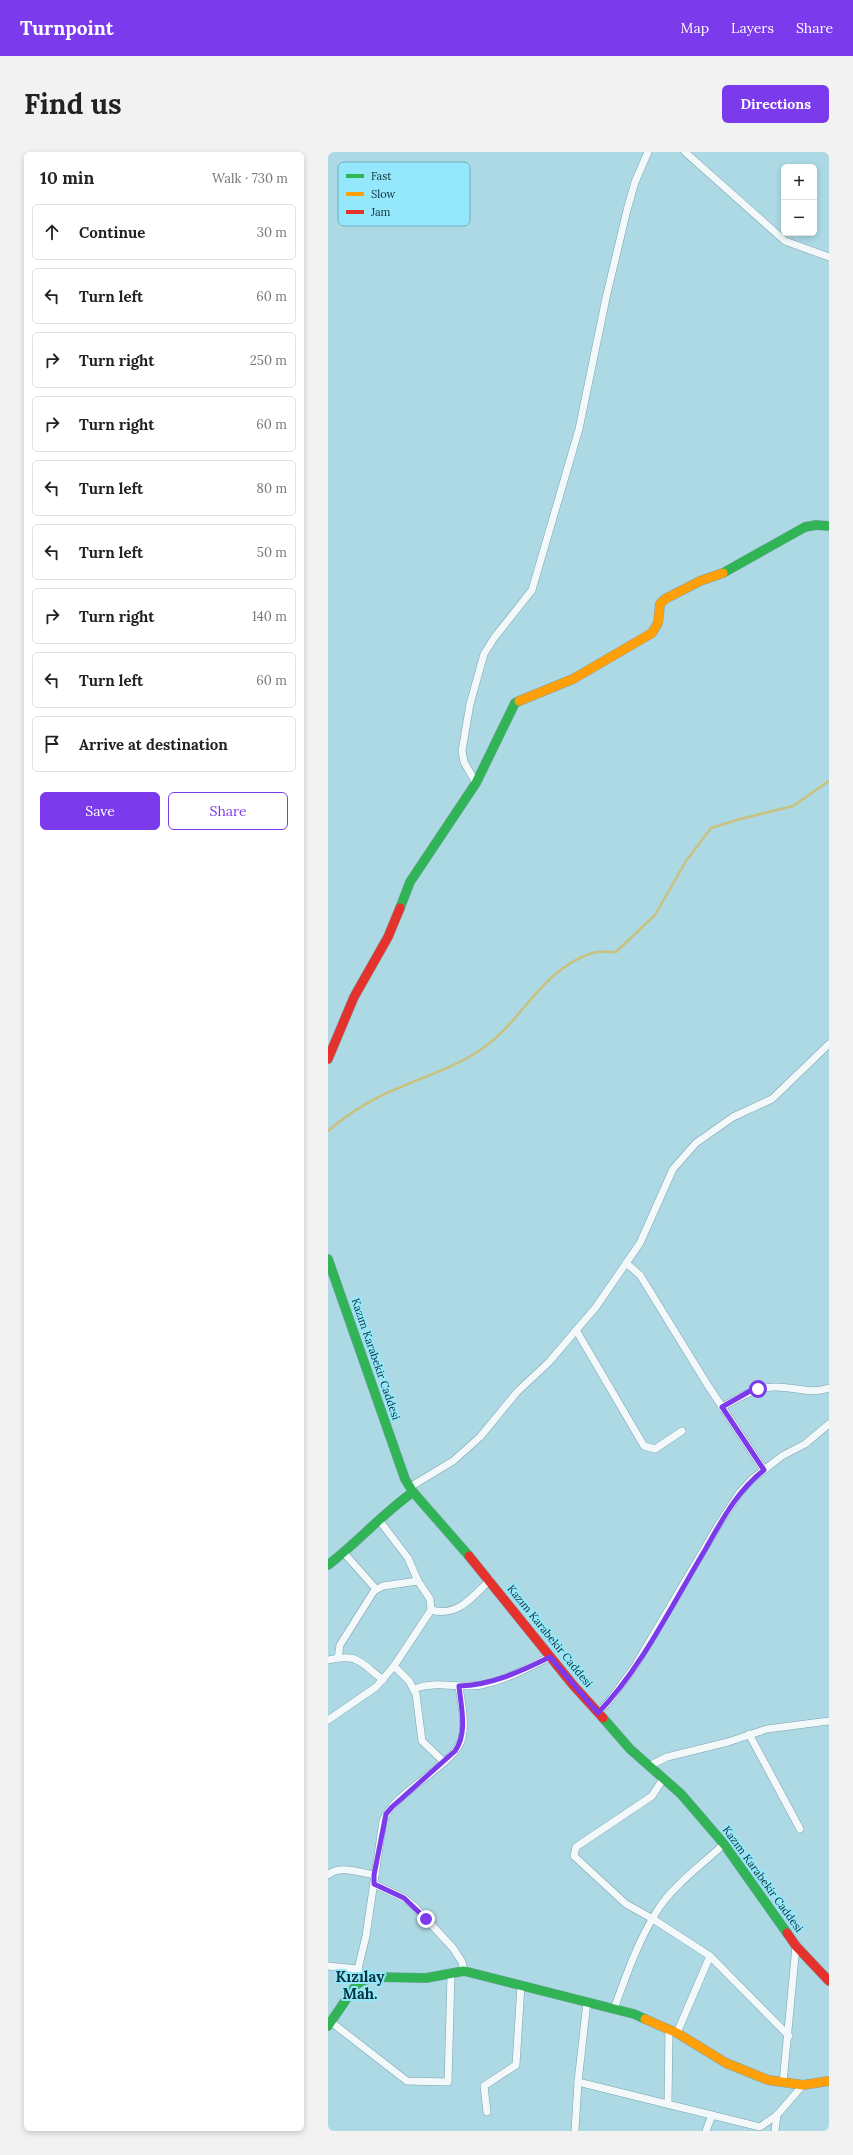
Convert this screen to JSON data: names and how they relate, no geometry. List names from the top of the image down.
{
  "streets": {
    "street": ["Kazım Karabekir Caddesi"]
  },
  "districts": ["Kızılay Mah."],
  "legend": ["Fast", "Slow", "Jam"],
  "page": {
    "header": "Turnpoint",
    "nav": ["Map", "Layers", "Share"],
    "buttons": [
      "Directions",
      ["Save", "Share"]
    ],
    "title": "Find us",
    "heading": ["10 min", "Walk · 730 m"],
    "map_buttons": ["+", "−"],
    "list": [
      ["Continue", "30 m"],
      ["Turn left", "60 m"],
      ["Turn right", "250 m"],
      ["Turn right", "60 m"],
      ["Turn left", "80 m"],
      ["Turn left", "50 m"],
      ["Turn right", "140 m"],
      ["Turn left", "60 m"],
      "Arrive at destination"
    ]
  }
}
